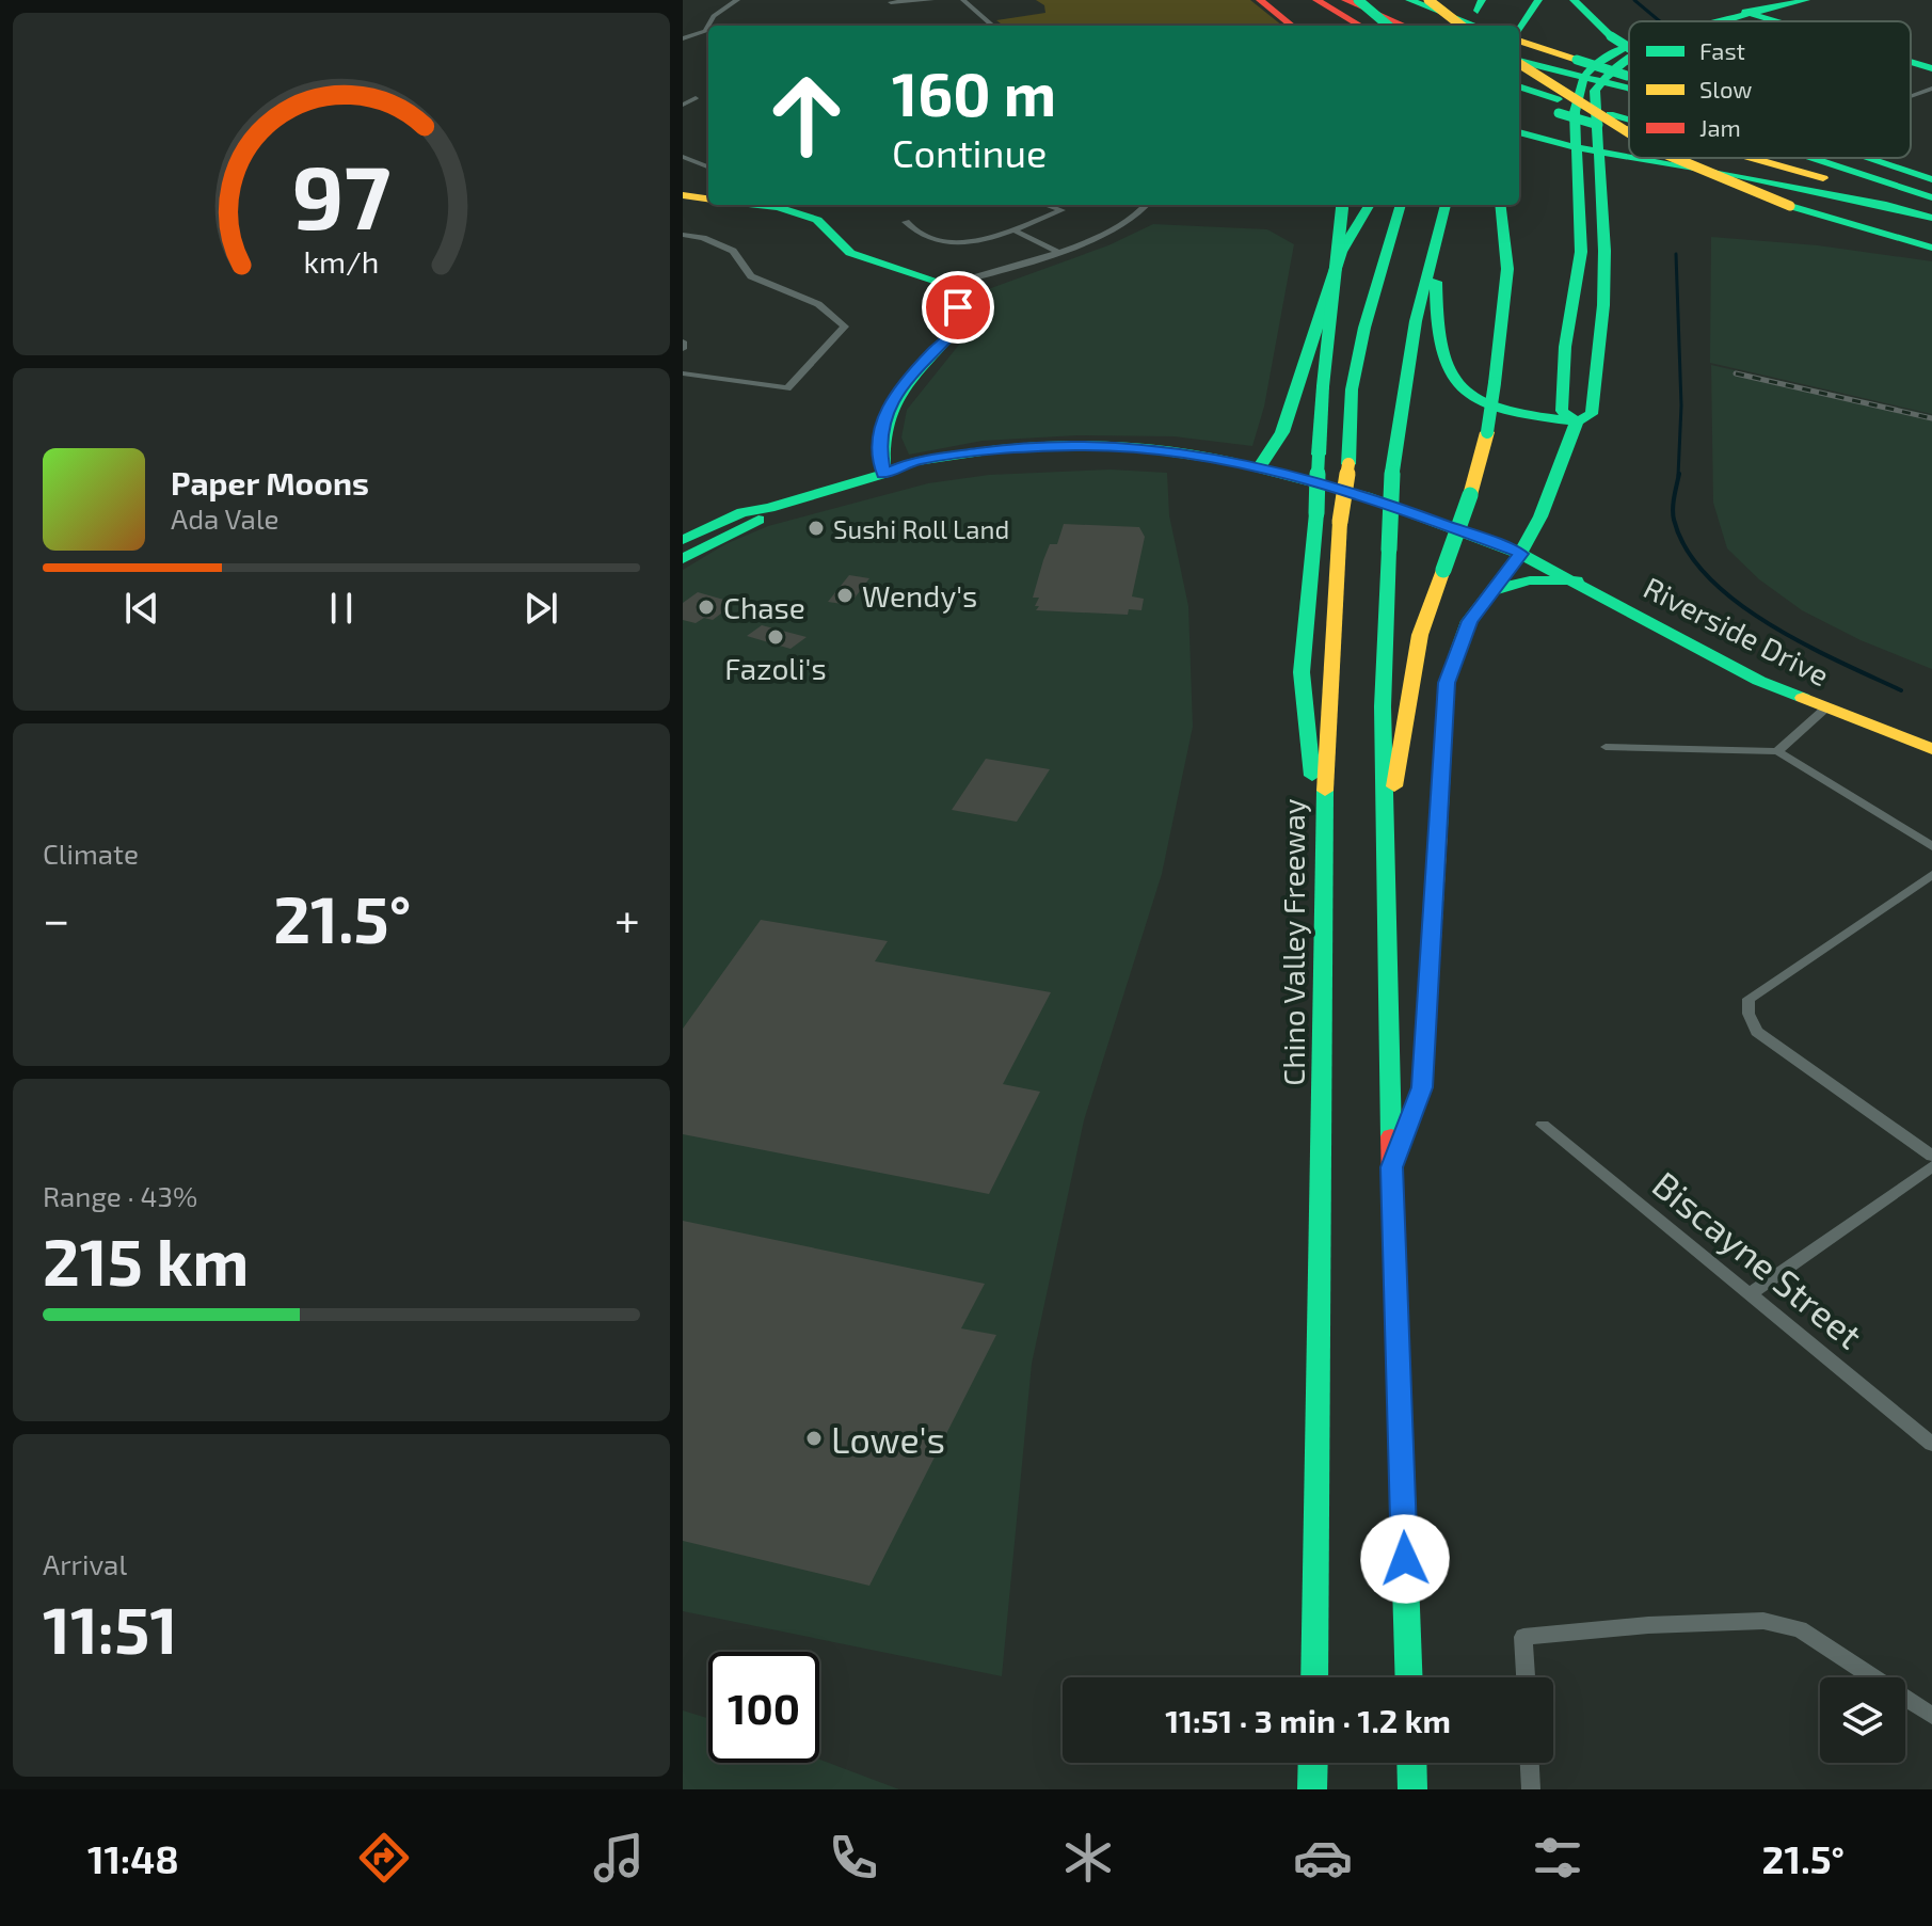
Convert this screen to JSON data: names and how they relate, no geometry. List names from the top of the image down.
{
  "streets": {
    "main road": ["Riverside Drive", "Chino Valley Freeway"],
    "street": ["Biscayne Street"]
  },
  "places": [
    "Sushi Roll Land",
    "Wendy's",
    "Chase",
    "Fazoli's",
    "Lowe's"
  ],
  "legend": ["Fast", "Slow", "Jam"],
  "page": {
    "turn": ["160 m", "Continue"],
    "song": ["Paper Moons", "Ada Vale"],
    "tile": [
      "Climate",
      ["Range · 43%", "215 km"],
      ["Arrival", "11:51"]
    ],
    "heat": ["−", "21.5°", "+"],
    "limit": "100",
    "trip": "11:51 · 3 min · 1.2 km",
    "tabs": ["11:48", "21.5°"],
    "gauge": ["97", "km/h"]
  }
}
